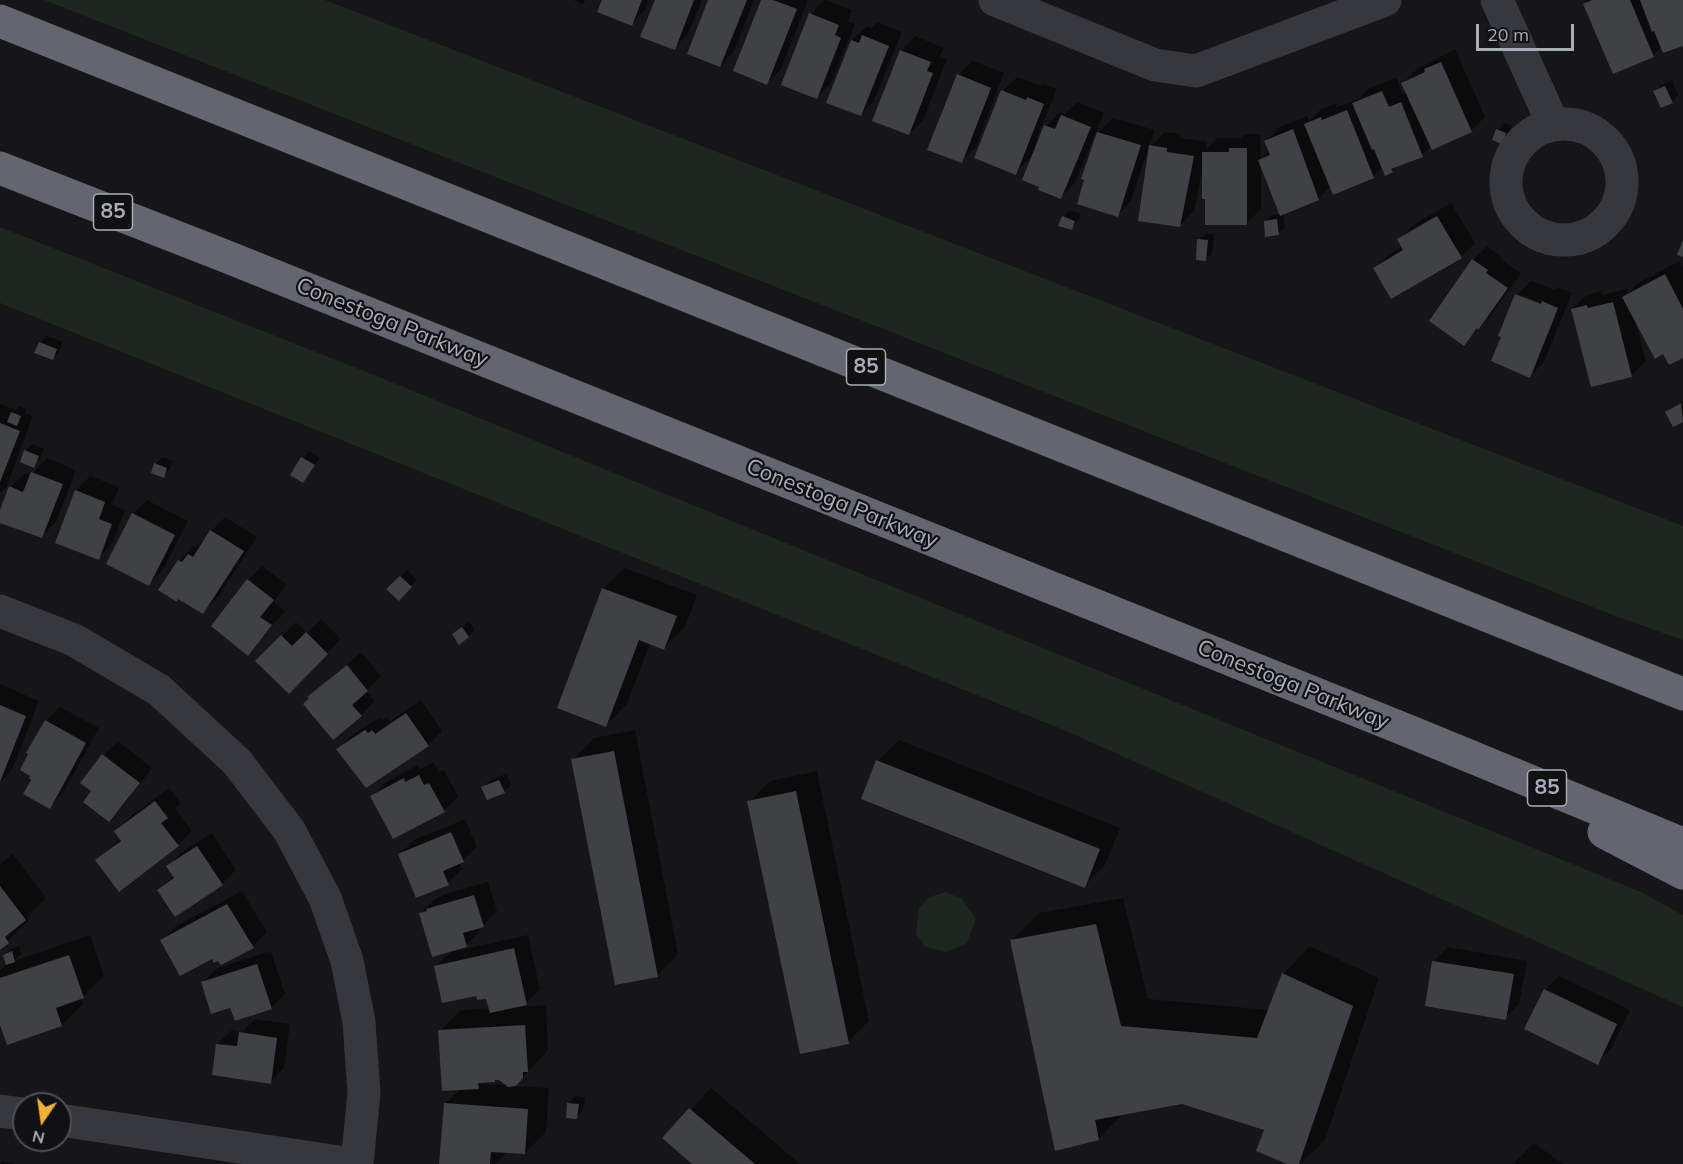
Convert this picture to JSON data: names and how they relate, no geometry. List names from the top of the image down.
{
  "streets": {
    "highway": ["85", "Conestoga Parkway"]
  },
  "scale_bar": "20 m",
  "north": "bottom"
}
